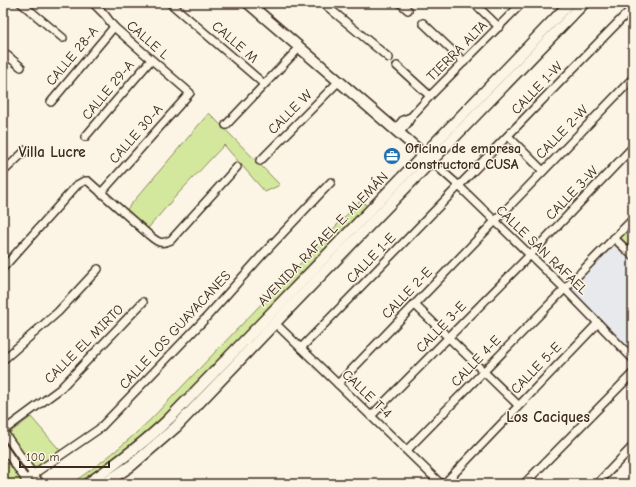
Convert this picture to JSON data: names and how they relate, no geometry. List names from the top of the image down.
{
  "streets": {
    "main road": ["AVENIDA RAFAEL E. ALEMÁN"],
    "street": [
      "CALLE L",
      "CALLE M",
      "TIERRA ALTA",
      "CALLE 28-A",
      "CALLE 1-W",
      "CALLE 29-A",
      "CALLE W",
      "CALLE 2-W",
      "CALLE 30-A",
      "CALLE 3-W",
      "CALLE SAN RAFAEL",
      "CALLE 1-E",
      "CALLE 2-E",
      "CALLE 3-E",
      "CALLE LOS GUAYACANES",
      "CALLE EL MIRTO",
      "CALLE 4-E",
      "CALLE 5-E",
      "CALLE T-4"
    ]
  },
  "crossings": [
    ["CALLE L", "CALLE 28-A"],
    ["CALLE L", "CALLE 29-A"],
    ["CALLE L", "CALLE 30-A"],
    ["CALLE 1-W", "CALLE SAN RAFAEL"],
    ["CALLE 1-W", "CALLE 1-E"],
    ["CALLE 2-W", "CALLE SAN RAFAEL"],
    ["CALLE 2-W", "CALLE 2-E"],
    ["CALLE 3-W", "CALLE SAN RAFAEL"],
    ["CALLE 3-W", "CALLE 3-E"],
    ["AVENIDA RAFAEL E. ALEMÁN", "CALLE SAN RAFAEL"],
    ["AVENIDA RAFAEL E. ALEMÁN", "CALLE T-4"],
    ["CALLE SAN RAFAEL", "CALLE 1-E"],
    ["CALLE SAN RAFAEL", "CALLE 2-E"],
    ["CALLE SAN RAFAEL", "CALLE 3-E"],
    ["CALLE SAN RAFAEL", "CALLE 4-E"],
    ["CALLE SAN RAFAEL", "CALLE 5-E"],
    ["CALLE 1-E", "CALLE T-4"],
    ["CALLE 2-E", "CALLE T-4"],
    ["CALLE 3-E", "CALLE T-4"],
    ["CALLE 4-E", "CALLE T-4"],
    ["CALLE 5-E", "CALLE T-4"]
  ],
  "districts": ["Villa Lucre", "Los Caciques"],
  "places": {
    "office": ["Oficina de empresa constructora CUSA"]
  },
  "scale_bar": "100 m"
}
